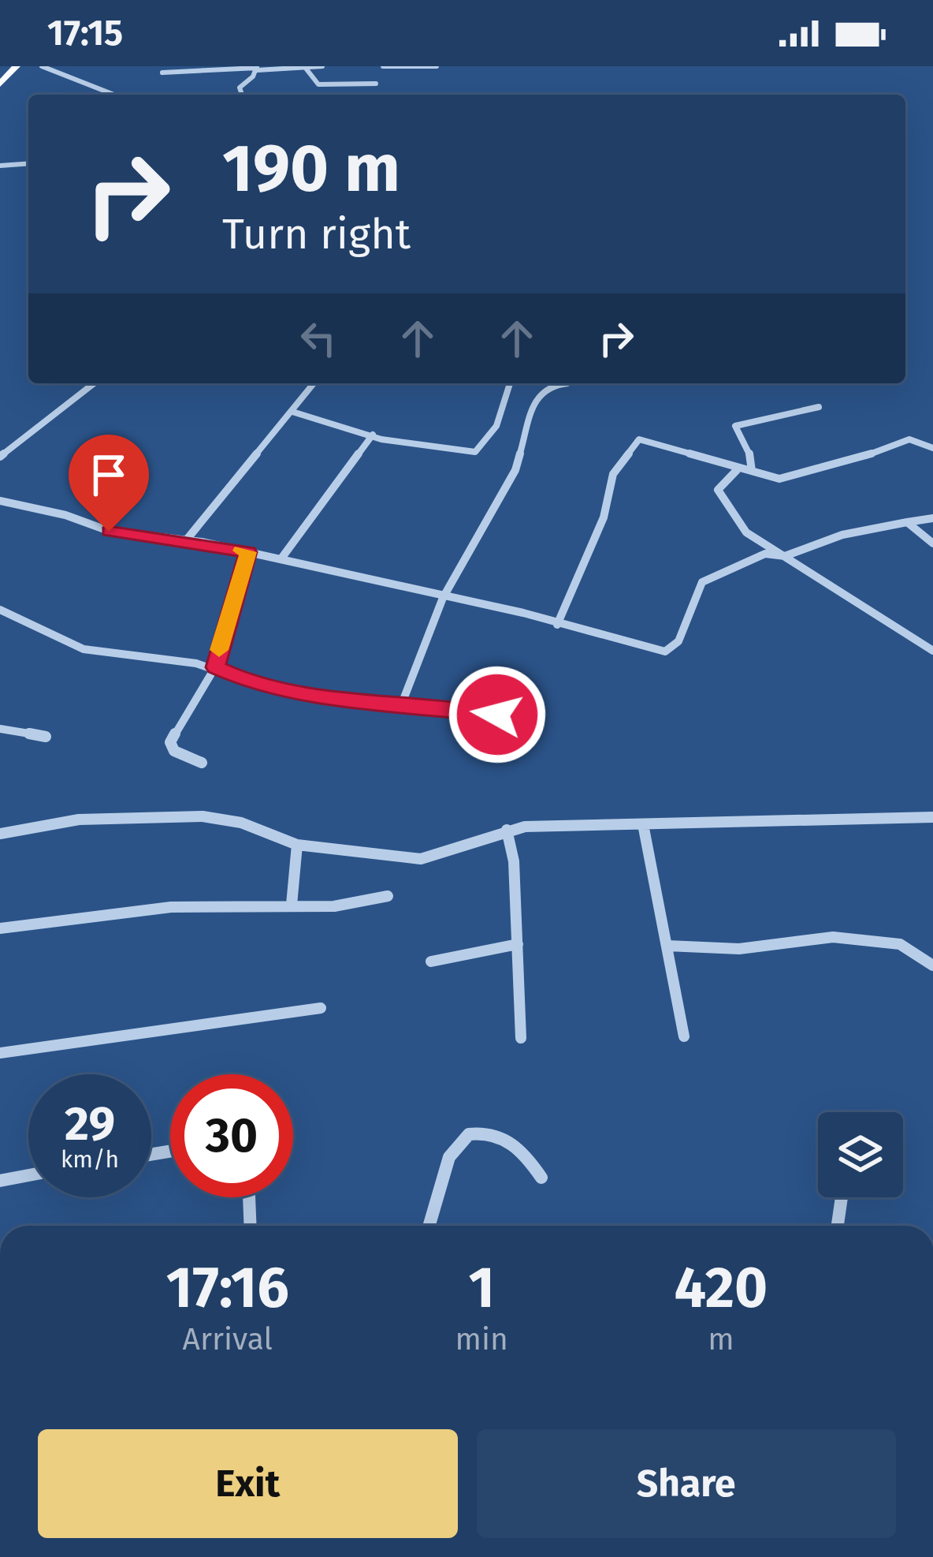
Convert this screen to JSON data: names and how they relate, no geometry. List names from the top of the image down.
{
  "page": {
    "status": "17:15",
    "turn": ["190 m", "Turn right"],
    "speed": "29 km/h",
    "limit": "30",
    "eta": [
      "17:16",
      "Arrival",
      "1",
      "min",
      "420",
      "m"
    ],
    "buttons": ["Exit", "Share"]
  }
}
